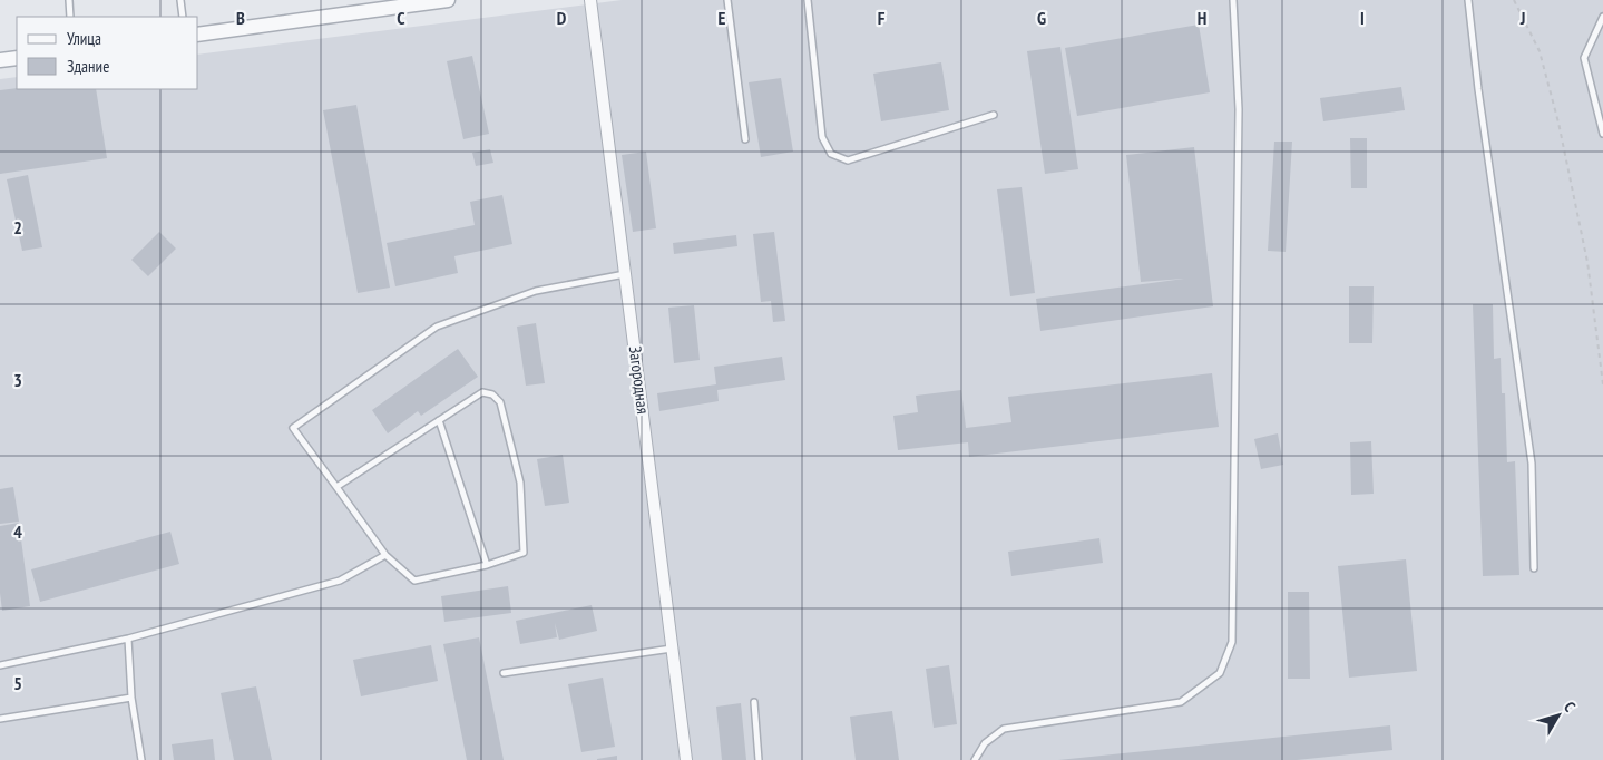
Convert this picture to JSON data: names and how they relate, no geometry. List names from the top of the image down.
{
  "streets": {
    "street": ["Загородная"]
  },
  "legend": ["Улица", "Здание"],
  "north": "top right",
  "grid": {
    "columns": [
      "B",
      "C",
      "D",
      "E",
      "F",
      "G",
      "H",
      "I",
      "J"
    ],
    "rows": [
      "2",
      "3",
      "4",
      "5"
    ]
  }
}
